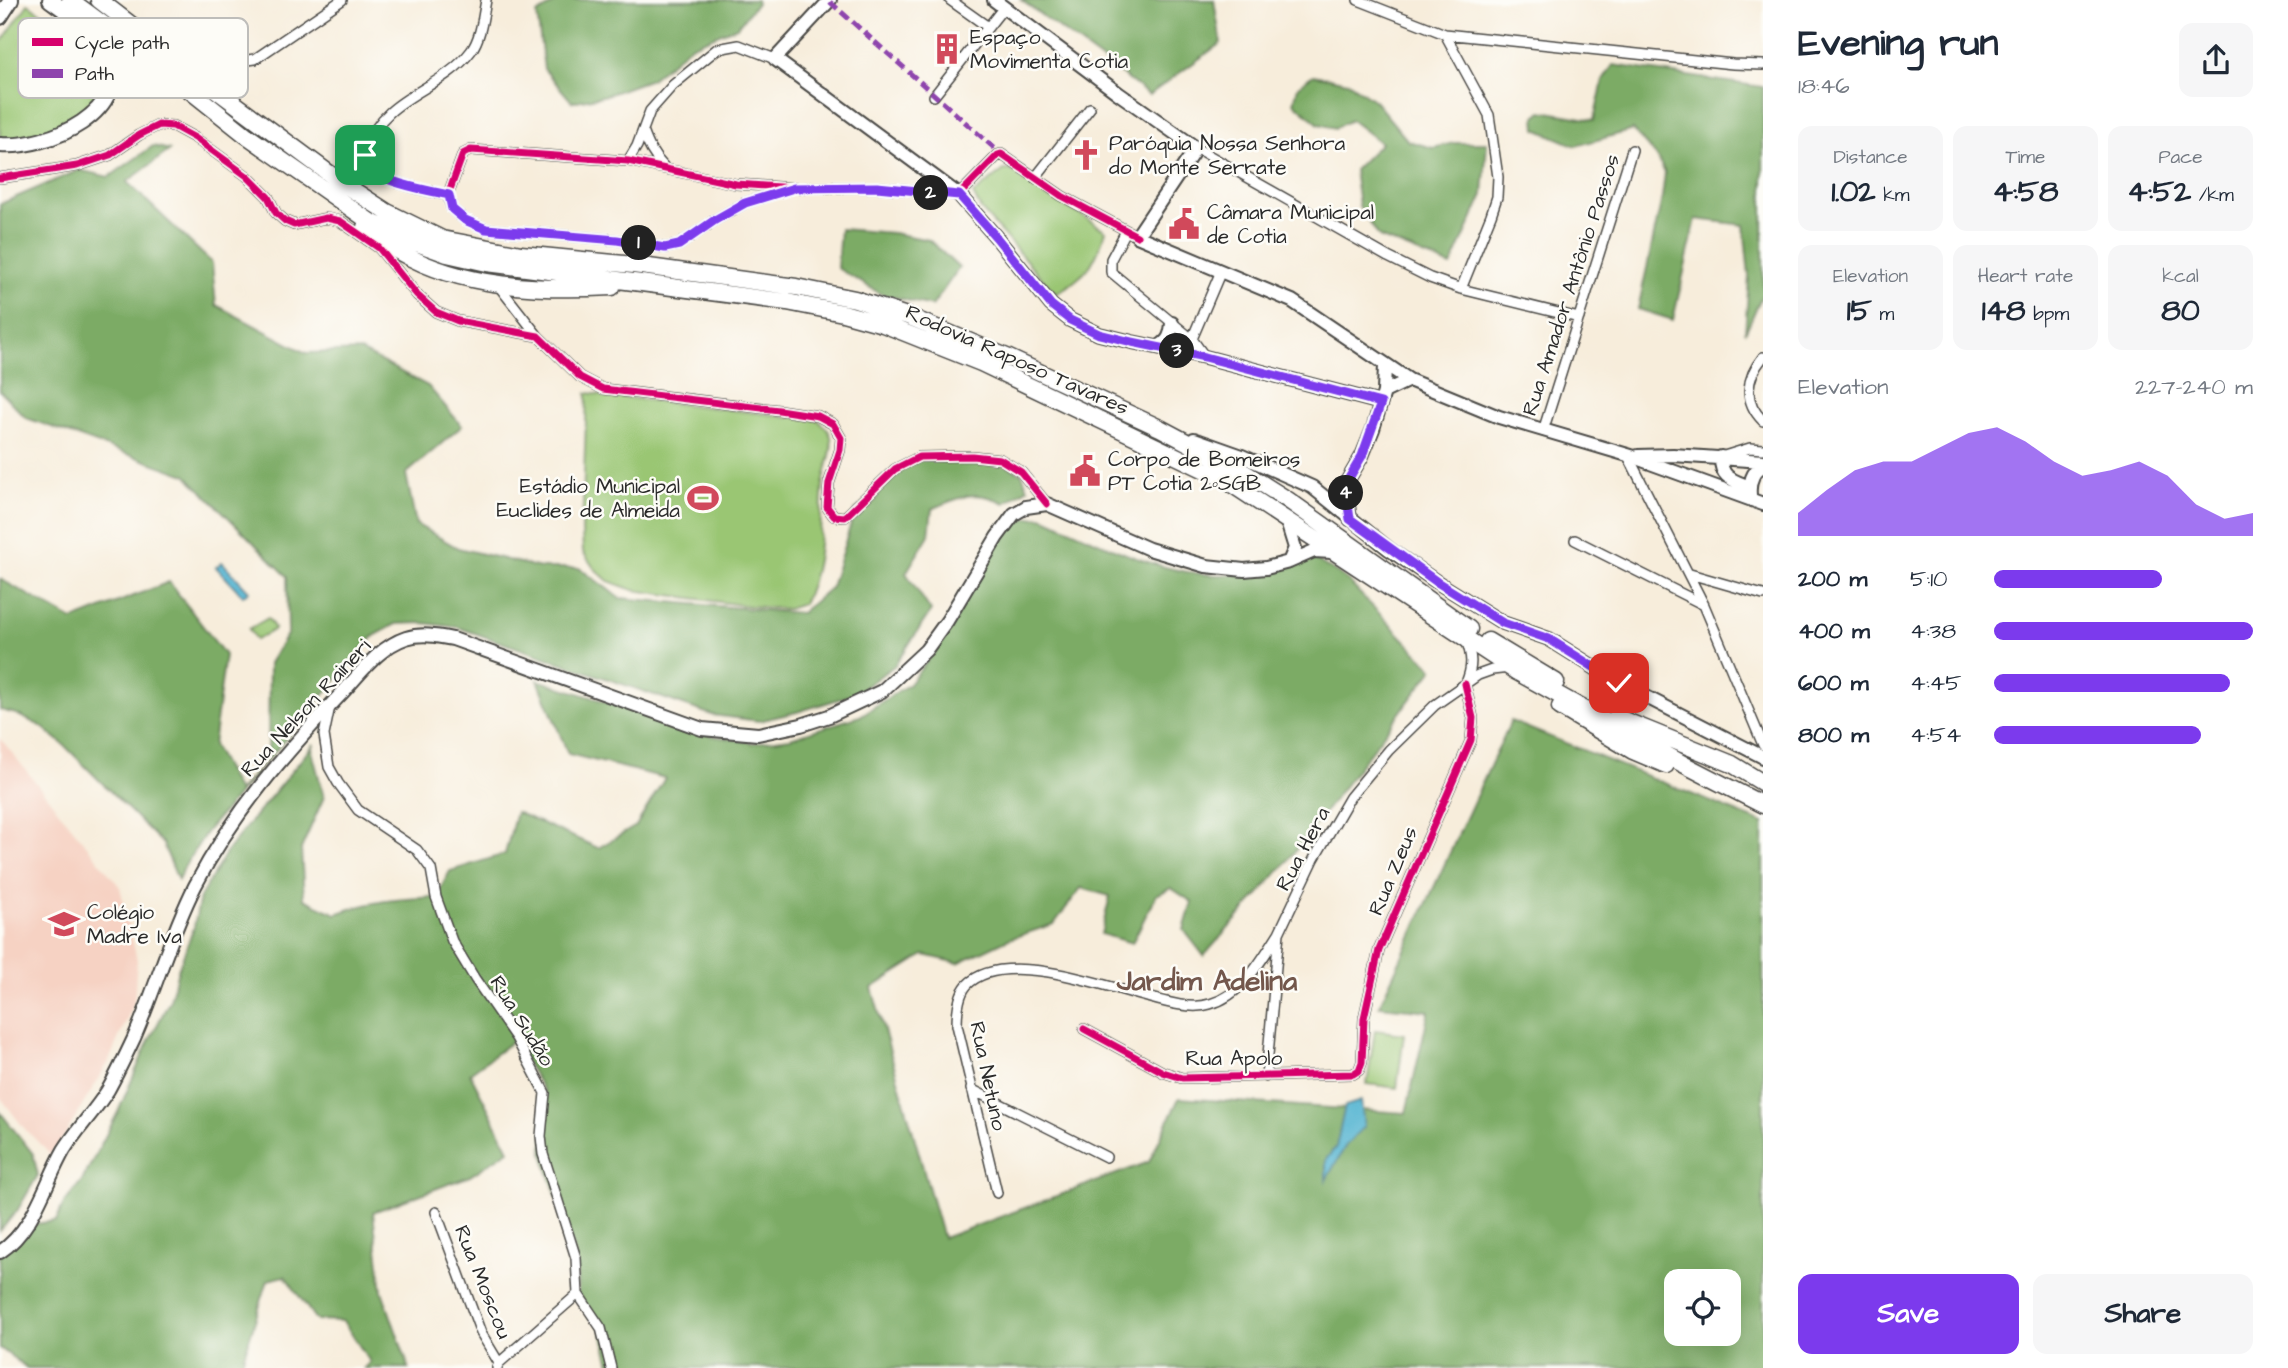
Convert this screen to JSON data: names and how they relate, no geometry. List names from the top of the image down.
{
  "streets": {
    "highway": ["Rodovia Raposo Tavares"],
    "main road": ["Rua Nelson Raineri"],
    "street": [
      "Rua Amador Antônio Passos",
      "Rua Hera",
      "Rua Zeus",
      "Rua Sudão",
      "Rua Apolo",
      "Rua Netuno",
      "Rua Moscou"
    ]
  },
  "crossings": [
    ["Rodovia Raposo Tavares", "Rua Hera"],
    ["Rua Nelson Raineri", "Rua Sudão"],
    ["Rua Hera", "Rua Zeus"],
    ["Rua Hera", "Rua Apolo"],
    ["Rua Hera", "Rua Netuno"],
    ["Rua Zeus", "Rua Apolo"]
  ],
  "districts": ["Jardim Adelina"],
  "places": {
    "building": ["Espaço Movimenta Cotia"],
    "church": ["Paróquia Nossa Senhora do Monte Serrate"],
    "public building": ["Câmara Municipal de Cotia", "Corpo de Bomeiros PT Cotia 2ºSGB"],
    "sports": ["Estádio Municipal Euclides de Almeida"],
    "school or university": ["Colégio Madre Iva"]
  },
  "legend": ["Cycle path", "Path"],
  "page": {
    "heading": ["Evening run", "18:46"],
    "stats": [
      ["Distance", "1.02 km"],
      ["Time", "4:58"],
      ["Pace", "4:52 /km"],
      ["Elevation", "15 m"],
      ["Heart rate", "148 bpm"],
      ["kcal", "80"]
    ],
    "pins": [
      "2",
      "1",
      "3",
      "4"
    ],
    "chart": ["Elevation", "227–240 m"],
    "list": [
      {
        "name": "200 m",
        "note": "5:10"
      },
      {
        "name": "400 m",
        "note": "4:38"
      },
      {
        "name": "600 m",
        "note": "4:45"
      },
      {
        "name": "800 m",
        "note": "4:54"
      }
    ],
    "buttons": ["Save", "Share"]
  }
}
